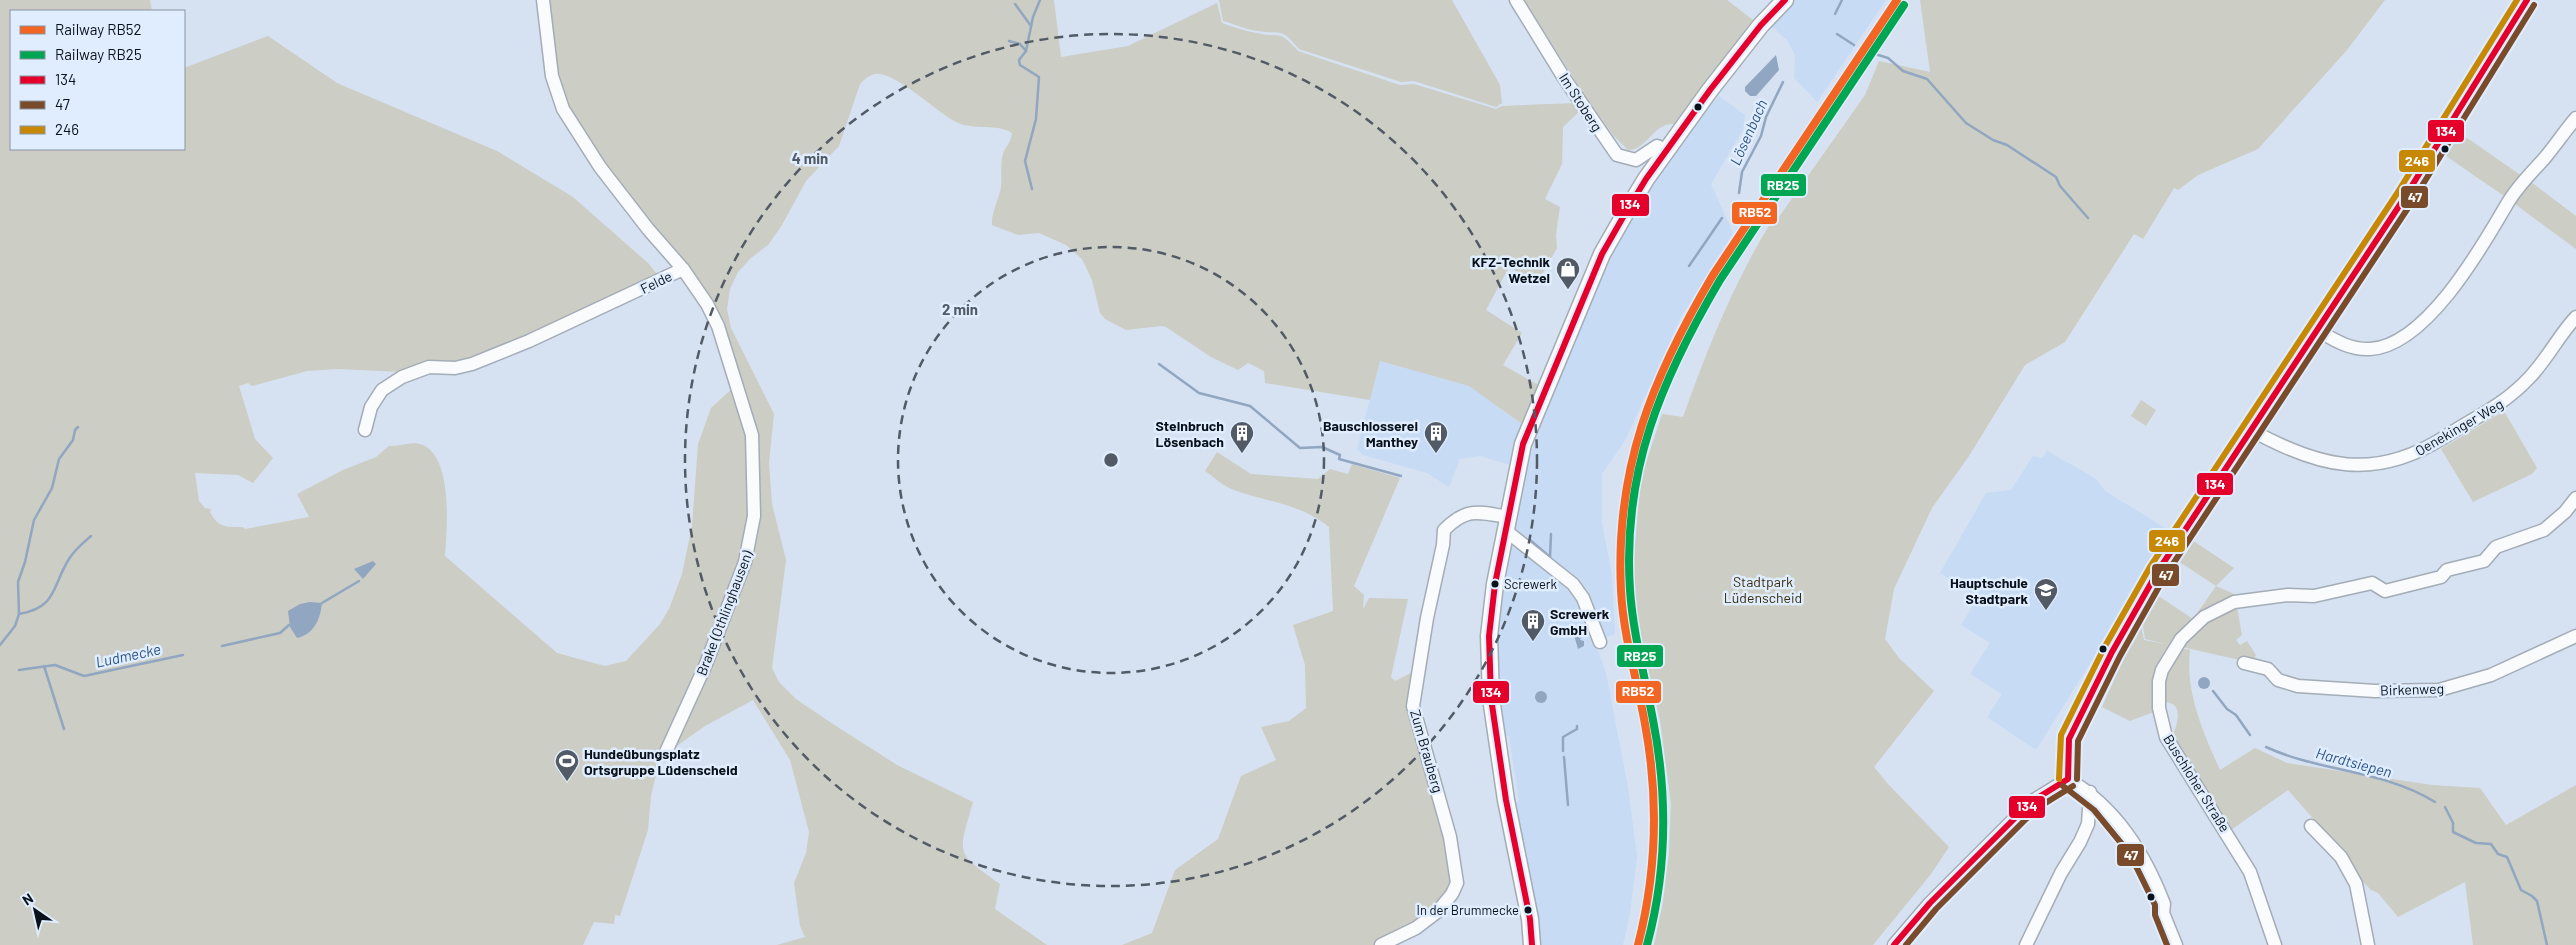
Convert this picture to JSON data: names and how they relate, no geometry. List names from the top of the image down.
{
  "streets": {
    "street": [
      "Im Stoberg",
      "Felde",
      "Oenekinger Weg",
      "Brake (Othlinghausen)",
      "Birkenweg",
      "Zum Brauberg",
      "Buschloher Straße"
    ]
  },
  "crossings": [
    ["Felde", "Brake (Othlinghausen)"]
  ],
  "water": ["Lösenbach", "Ludmecke", "Hardtsiepen"],
  "parks": ["Stadtpark Lüdenscheid"],
  "places": {
    "shop": ["KFZ-Technik Wetzel"],
    "building": ["Steinbruch Lösenbach", "Bauschlosserei Manthey", "Screwerk GmbH"],
    "other": ["Screwerk", "In der Brummecke"],
    "school or university": ["Hauptschule Stadtpark"],
    "sports": ["Hundeübungsplatz Ortsgruppe Lüdenscheid"]
  },
  "lines": [
    "rail line RB52",
    "transit line 134",
    "transit line 246",
    "rail line RB25",
    "transit line 47"
  ],
  "legend": [
    "Railway RB52",
    "Railway RB25",
    "134",
    "47",
    "246"
  ],
  "north": "top left",
  "rings": ["4 min", "2 min"]
}
